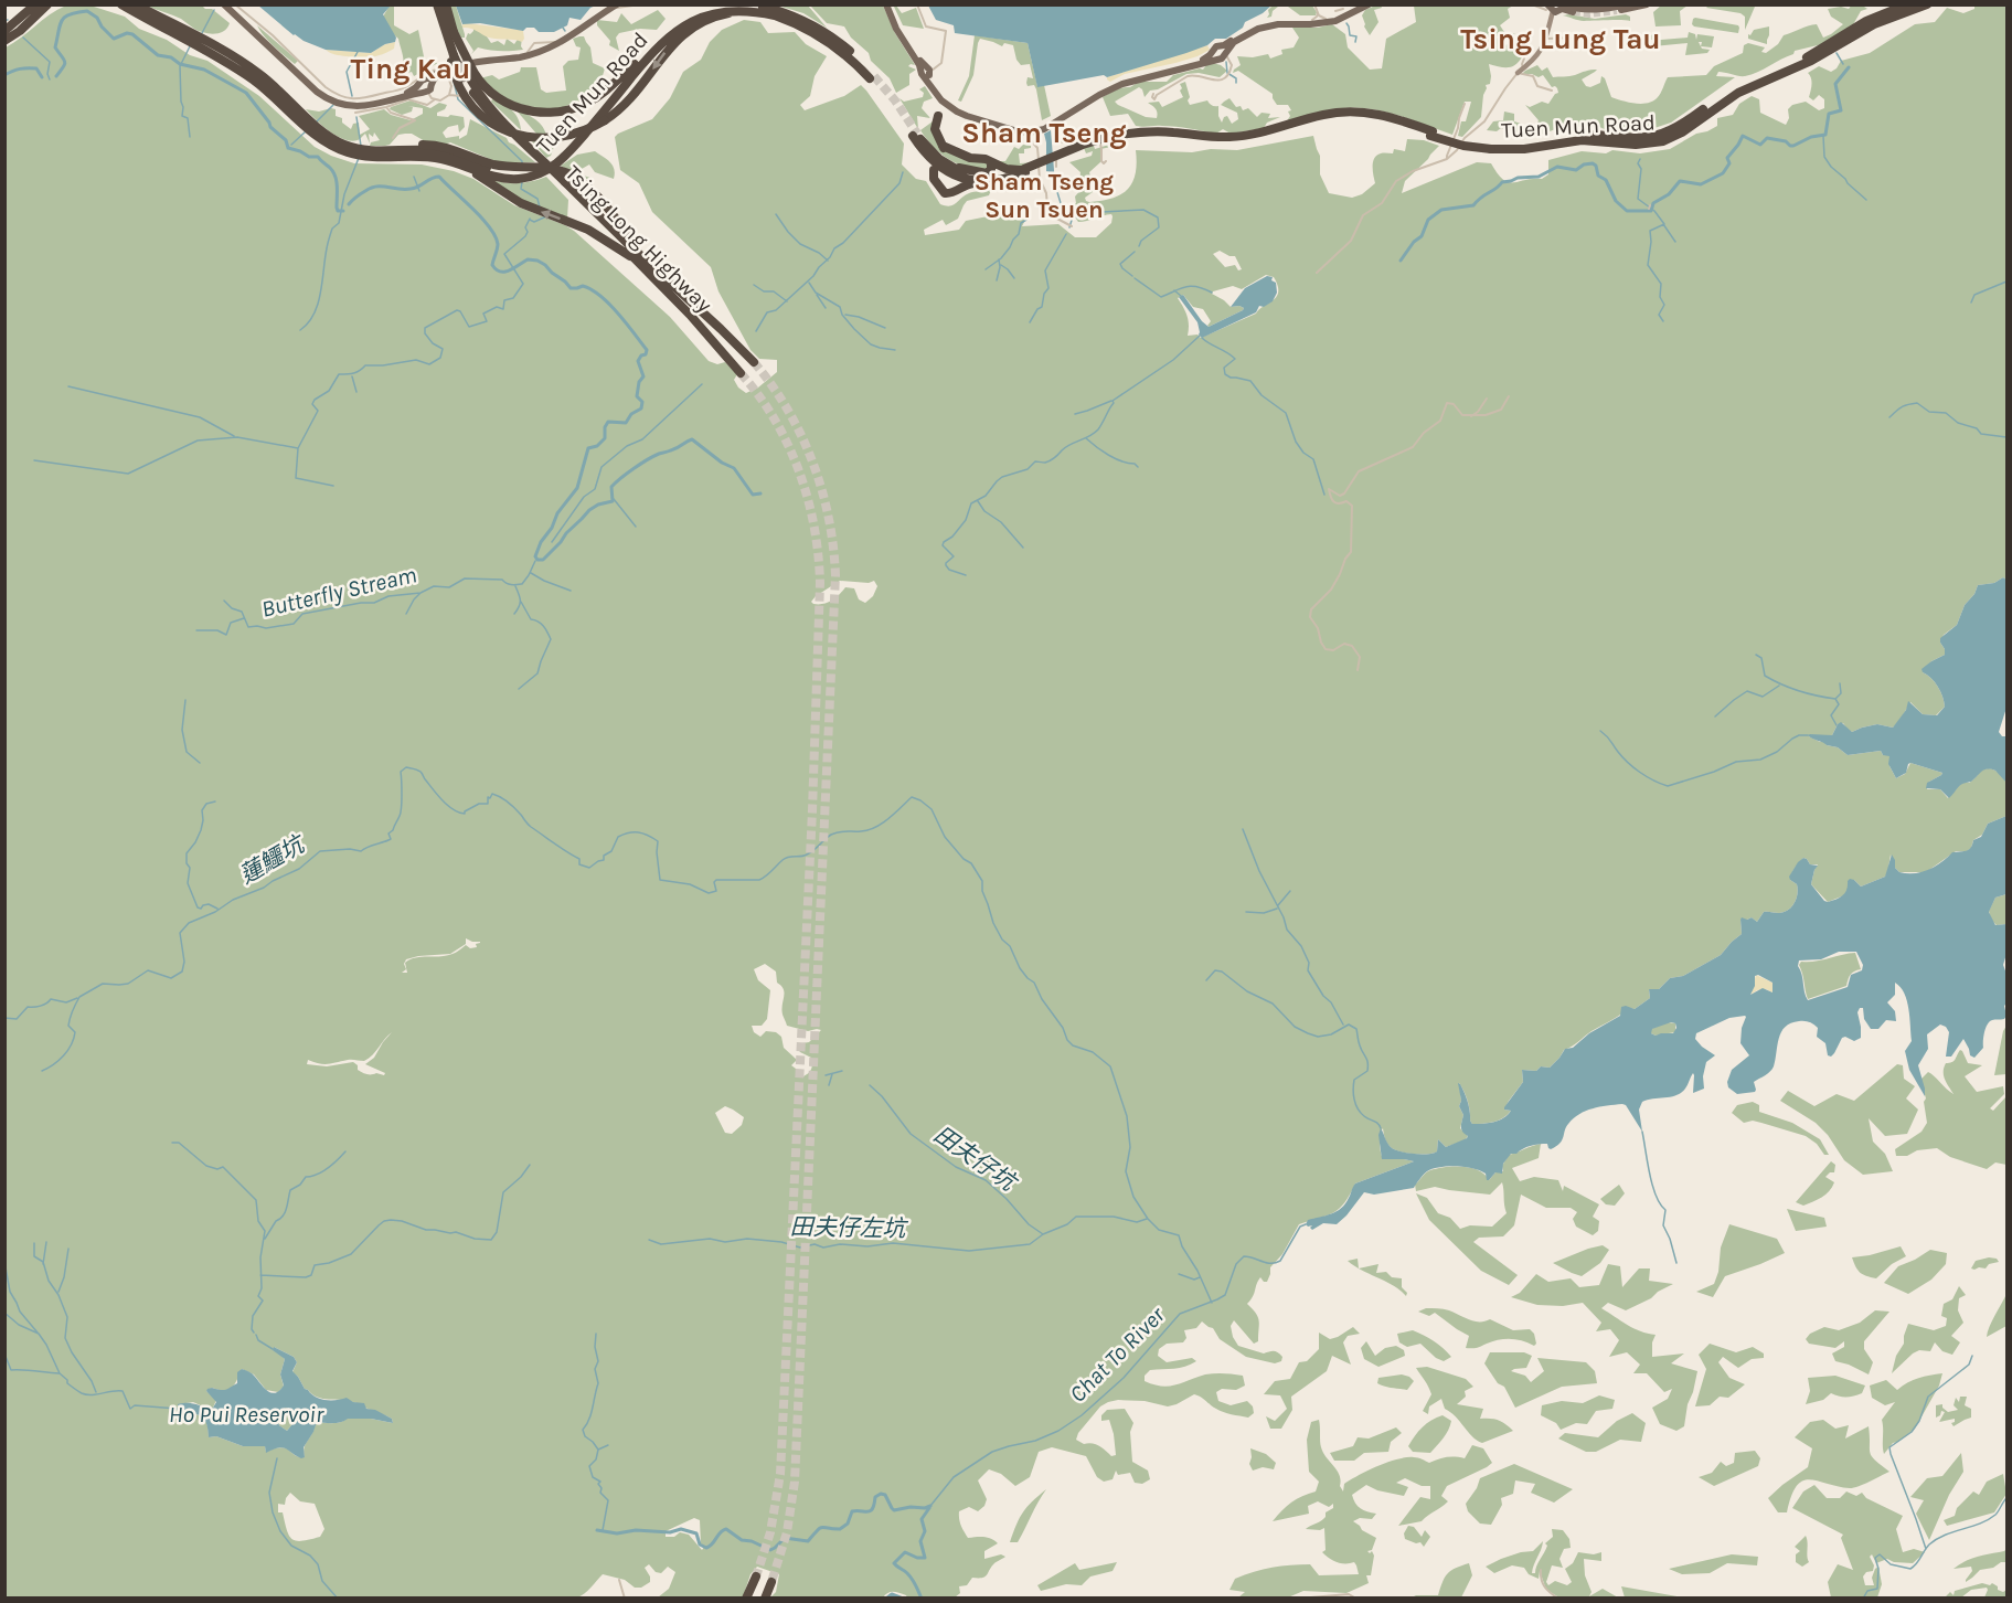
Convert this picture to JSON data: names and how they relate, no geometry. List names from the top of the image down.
{
  "streets": {
    "highway": ["Tuen Mun Road", "Tsing Long Highway"]
  },
  "districts": [
    "Tsing Lung Tau",
    "Ting Kau",
    "Sham Tseng",
    "Sham Tseng Sun Tsuen"
  ],
  "water": [
    "Butterfly Stream",
    "蓮鱷坑",
    "田夫仔坑",
    "田夫仔左坑",
    "Chat To River",
    "Ho Pui Reservoir"
  ]
}
